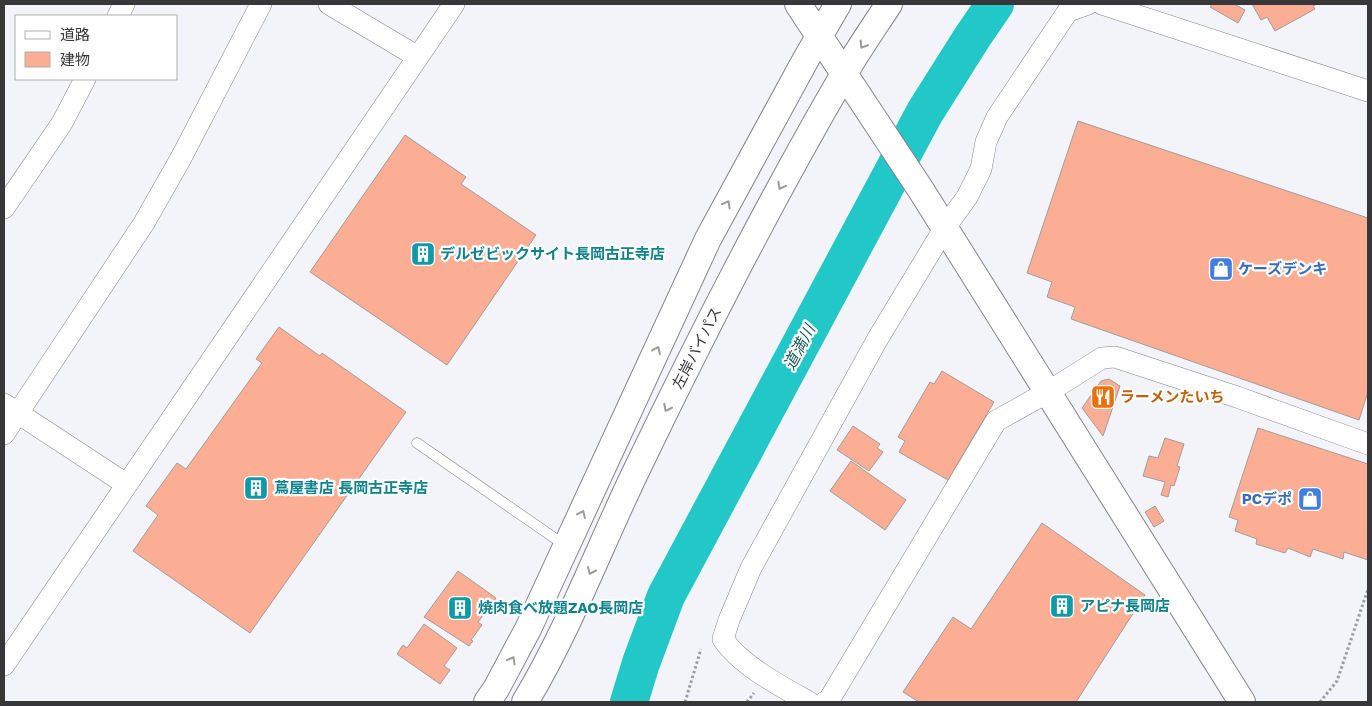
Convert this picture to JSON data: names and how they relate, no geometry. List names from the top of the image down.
{
  "streets": {
    "street": ["左岸バイパス"]
  },
  "water": ["道満川"],
  "places": {
    "building": [
      "デルゼビックサイト長岡古正寺店",
      "蔦屋書店 長岡古正寺店",
      "アピナ長岡店",
      "焼肉食べ放題ZAO長岡店"
    ],
    "shop": ["ケーズデンキ", "PCデポ"],
    "restaurant": ["ラーメンたいち"]
  },
  "legend": ["道路", "建物"]
}
